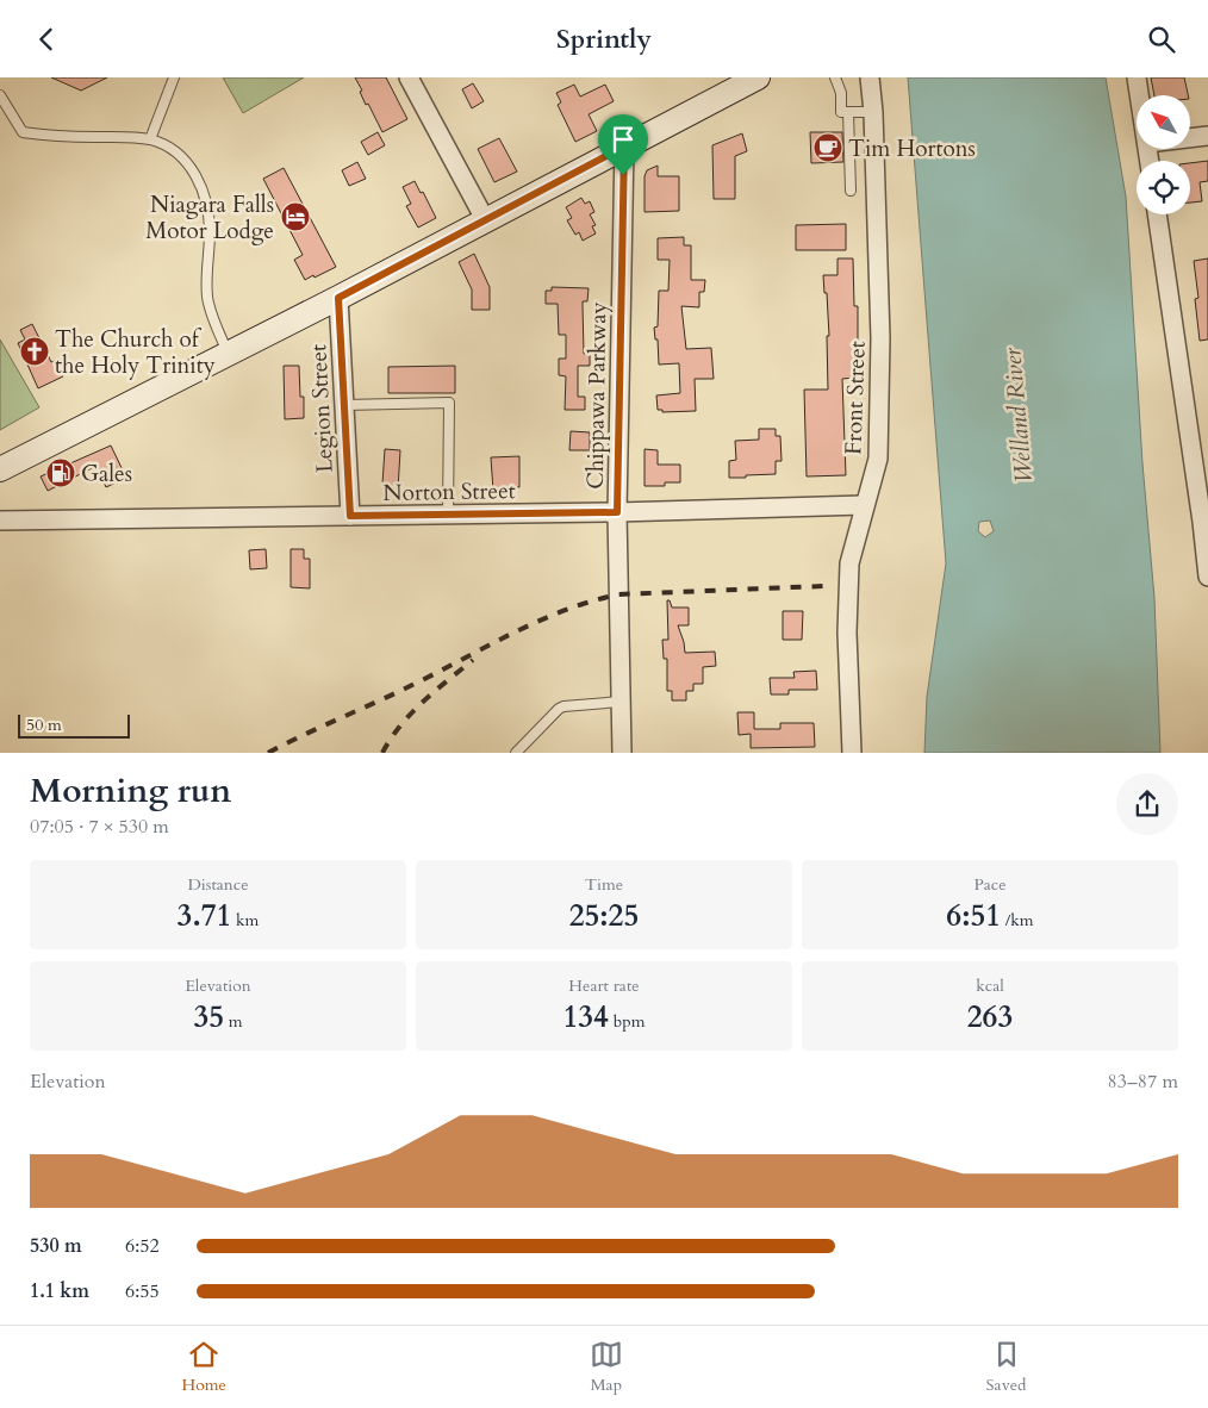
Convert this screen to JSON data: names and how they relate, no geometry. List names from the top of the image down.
{
  "streets": {
    "street": [
      "Chippawa Parkway",
      "Front Street",
      "Legion Street",
      "Norton Street"
    ]
  },
  "crossings": [
    ["Chippawa Parkway", "Norton Street"],
    ["Front Street", "Norton Street"],
    ["Legion Street", "Norton Street"]
  ],
  "water": ["Welland River"],
  "places": {
    "cafe": ["Tim Hortons"],
    "hotel": ["Niagara Falls Motor Lodge"],
    "church": ["The Church of the Holy Trinity"],
    "fuel station": ["Gales"]
  },
  "scale_bar": "50 m",
  "north": "top left",
  "page": {
    "header": "Sprintly",
    "scale": "50 m",
    "heading": ["Morning run", "07:05 · 7 × 530 m"],
    "stats": [
      ["Distance", "3.71 km"],
      ["Time", "25:25"],
      ["Pace", "6:51 /km"],
      ["Elevation", "35 m"],
      ["Heart rate", "134 bpm"],
      ["kcal", "263"]
    ],
    "chart": ["Elevation", "83–87 m"],
    "list": [
      {
        "name": "530 m",
        "note": "6:52"
      },
      {
        "name": "1.1 km",
        "note": "6:55"
      }
    ],
    "tabs": ["Home", "Map", "Saved"]
  }
}
